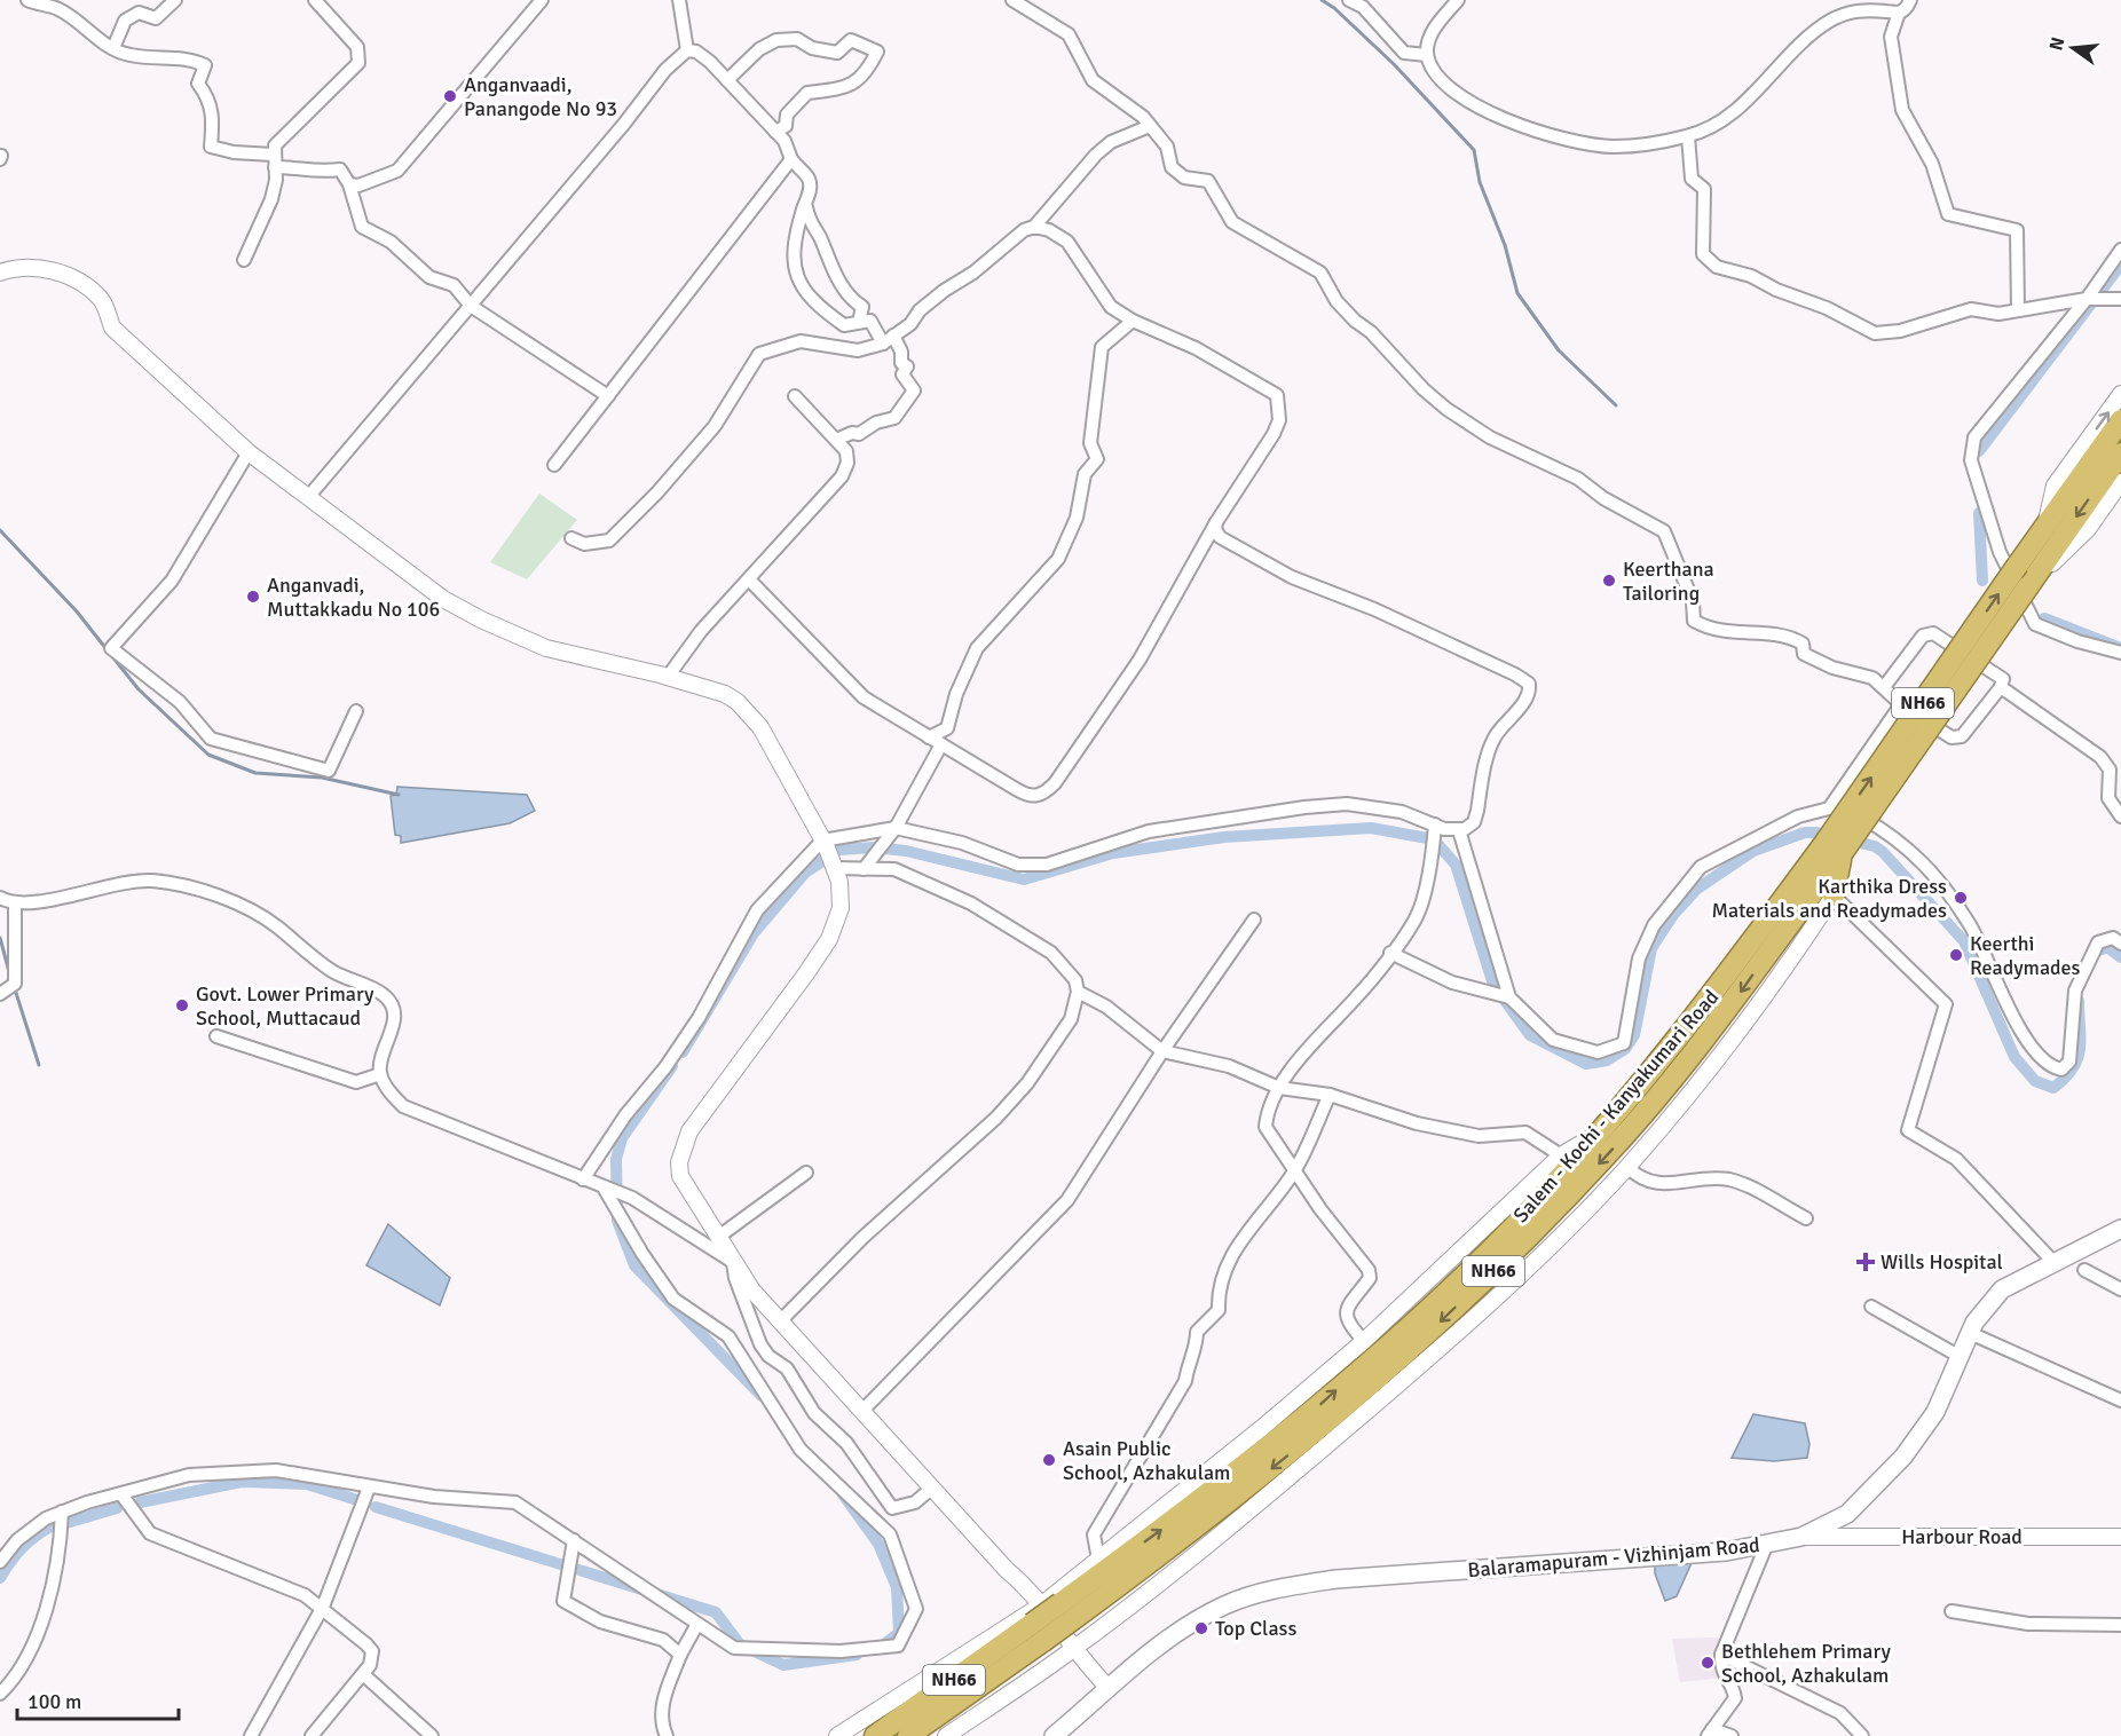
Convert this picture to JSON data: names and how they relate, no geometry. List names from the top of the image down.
{
  "streets": {
    "highway": ["NH66", "Salem - Kochi - Kanyakumari Road"],
    "main road": ["Balaramapuram - Vizhinjam Road"],
    "street": ["Harbour Road"]
  },
  "crossings": [
    ["Harbour Road", "Balaramapuram - Vizhinjam Road"]
  ],
  "places": {
    "other": [
      "Anganvaadi, Panangode No 93",
      "Keerthana Tailoring",
      "Anganvadi, Muttakkadu No 106",
      "Karthika Dress Materials and Readymades",
      "Keerthi Readymades",
      "Govt. Lower Primary School, Muttacaud",
      "Asain Public School, Azhakulam",
      "Top Class",
      "Bethlehem Primary School, Azhakulam"
    ],
    "health": ["Wills Hospital"]
  },
  "scale_bar": "100 m",
  "north": "left"
}
